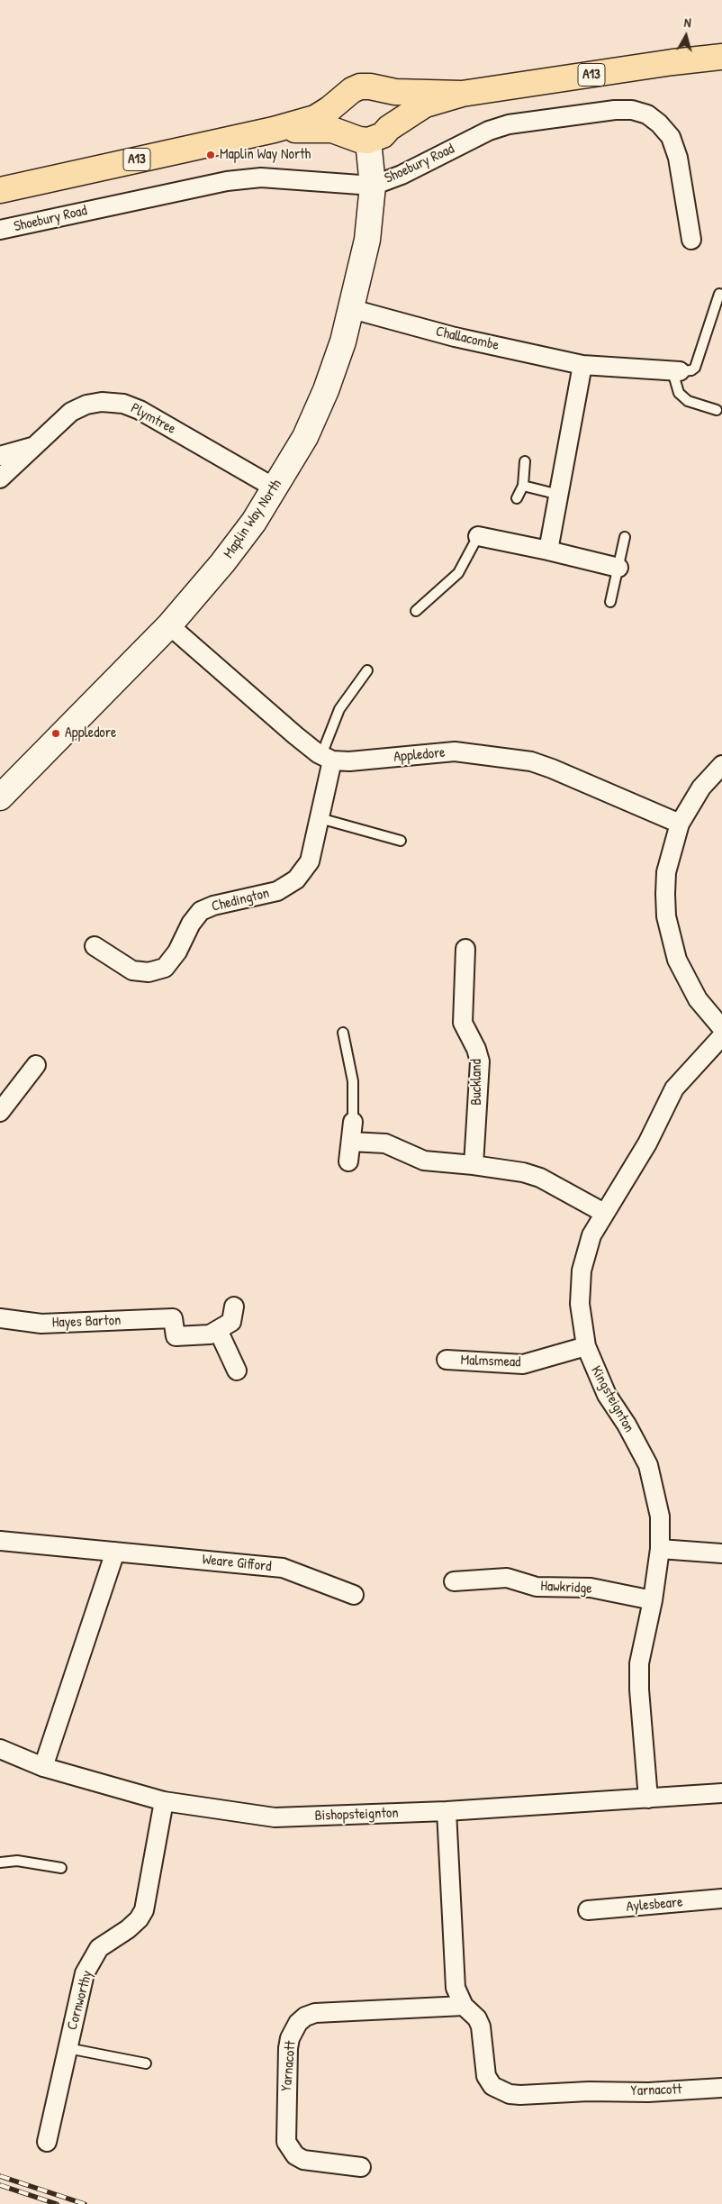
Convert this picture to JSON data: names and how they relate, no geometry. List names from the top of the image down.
{
  "streets": {
    "main road": ["A13"],
    "street": [
      "Shoebury Road",
      "Challacombe",
      "Plymtree",
      "Maplin Way North",
      "Appledore",
      "Chedington",
      "Buckland",
      "Hayes Barton",
      "Malmsmead",
      "Kingsteignton",
      "Weare Gifford",
      "Hawkridge",
      "Bishopsteignton",
      "Aylesbeare",
      "Cornworthy",
      "Yarnacott"
    ]
  },
  "crossings": [
    ["A13", "Maplin Way North"],
    ["Shoebury Road", "Maplin Way North"],
    ["Challacombe", "Maplin Way North"],
    ["Plymtree", "Maplin Way North"],
    ["Appledore", "Chedington"],
    ["Malmsmead", "Kingsteignton"],
    ["Kingsteignton", "Hawkridge"],
    ["Kingsteignton", "Bishopsteignton"],
    ["Bishopsteignton", "Cornworthy"],
    ["Bishopsteignton", "Yarnacott"]
  ],
  "places": ["Maplin Way North", "Appledore"],
  "north": "top"
}
